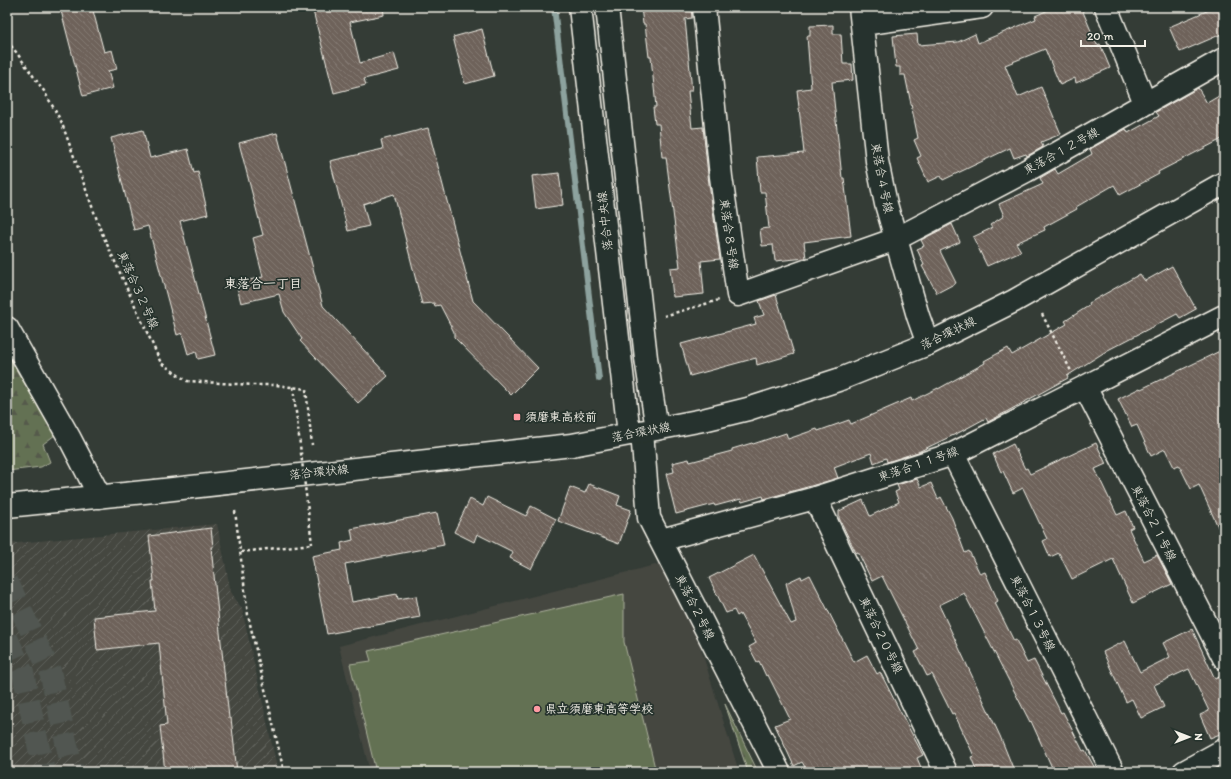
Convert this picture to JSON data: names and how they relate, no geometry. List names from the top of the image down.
{
  "streets": {
    "street": [
      "東落合１２号線",
      "東落合４号線",
      "落合中央線",
      "東落合８号線",
      "落合環状線",
      "東落合１１号線",
      "東落合２１号線",
      "東落合２号線",
      "東落合１３号線",
      "東落合２０号線"
    ],
    "path": ["東落合３２号線"]
  },
  "crossings": [
    ["東落合１２号線", "東落合４号線"],
    ["東落合４号線", "落合環状線"],
    ["落合中央線", "落合環状線"],
    ["落合中央線", "東落合２号線"],
    ["落合環状線", "東落合２号線"],
    ["東落合１１号線", "東落合２１号線"],
    ["東落合１１号線", "東落合２号線"],
    ["東落合１１号線", "東落合１３号線"],
    ["東落合１１号線", "東落合２０号線"]
  ],
  "districts": ["東落合一丁目"],
  "places": {
    "transit": ["須磨東高校前"],
    "other": ["県立須磨東高等学校"]
  },
  "scale_bar": "20 m",
  "north": "right"
}
